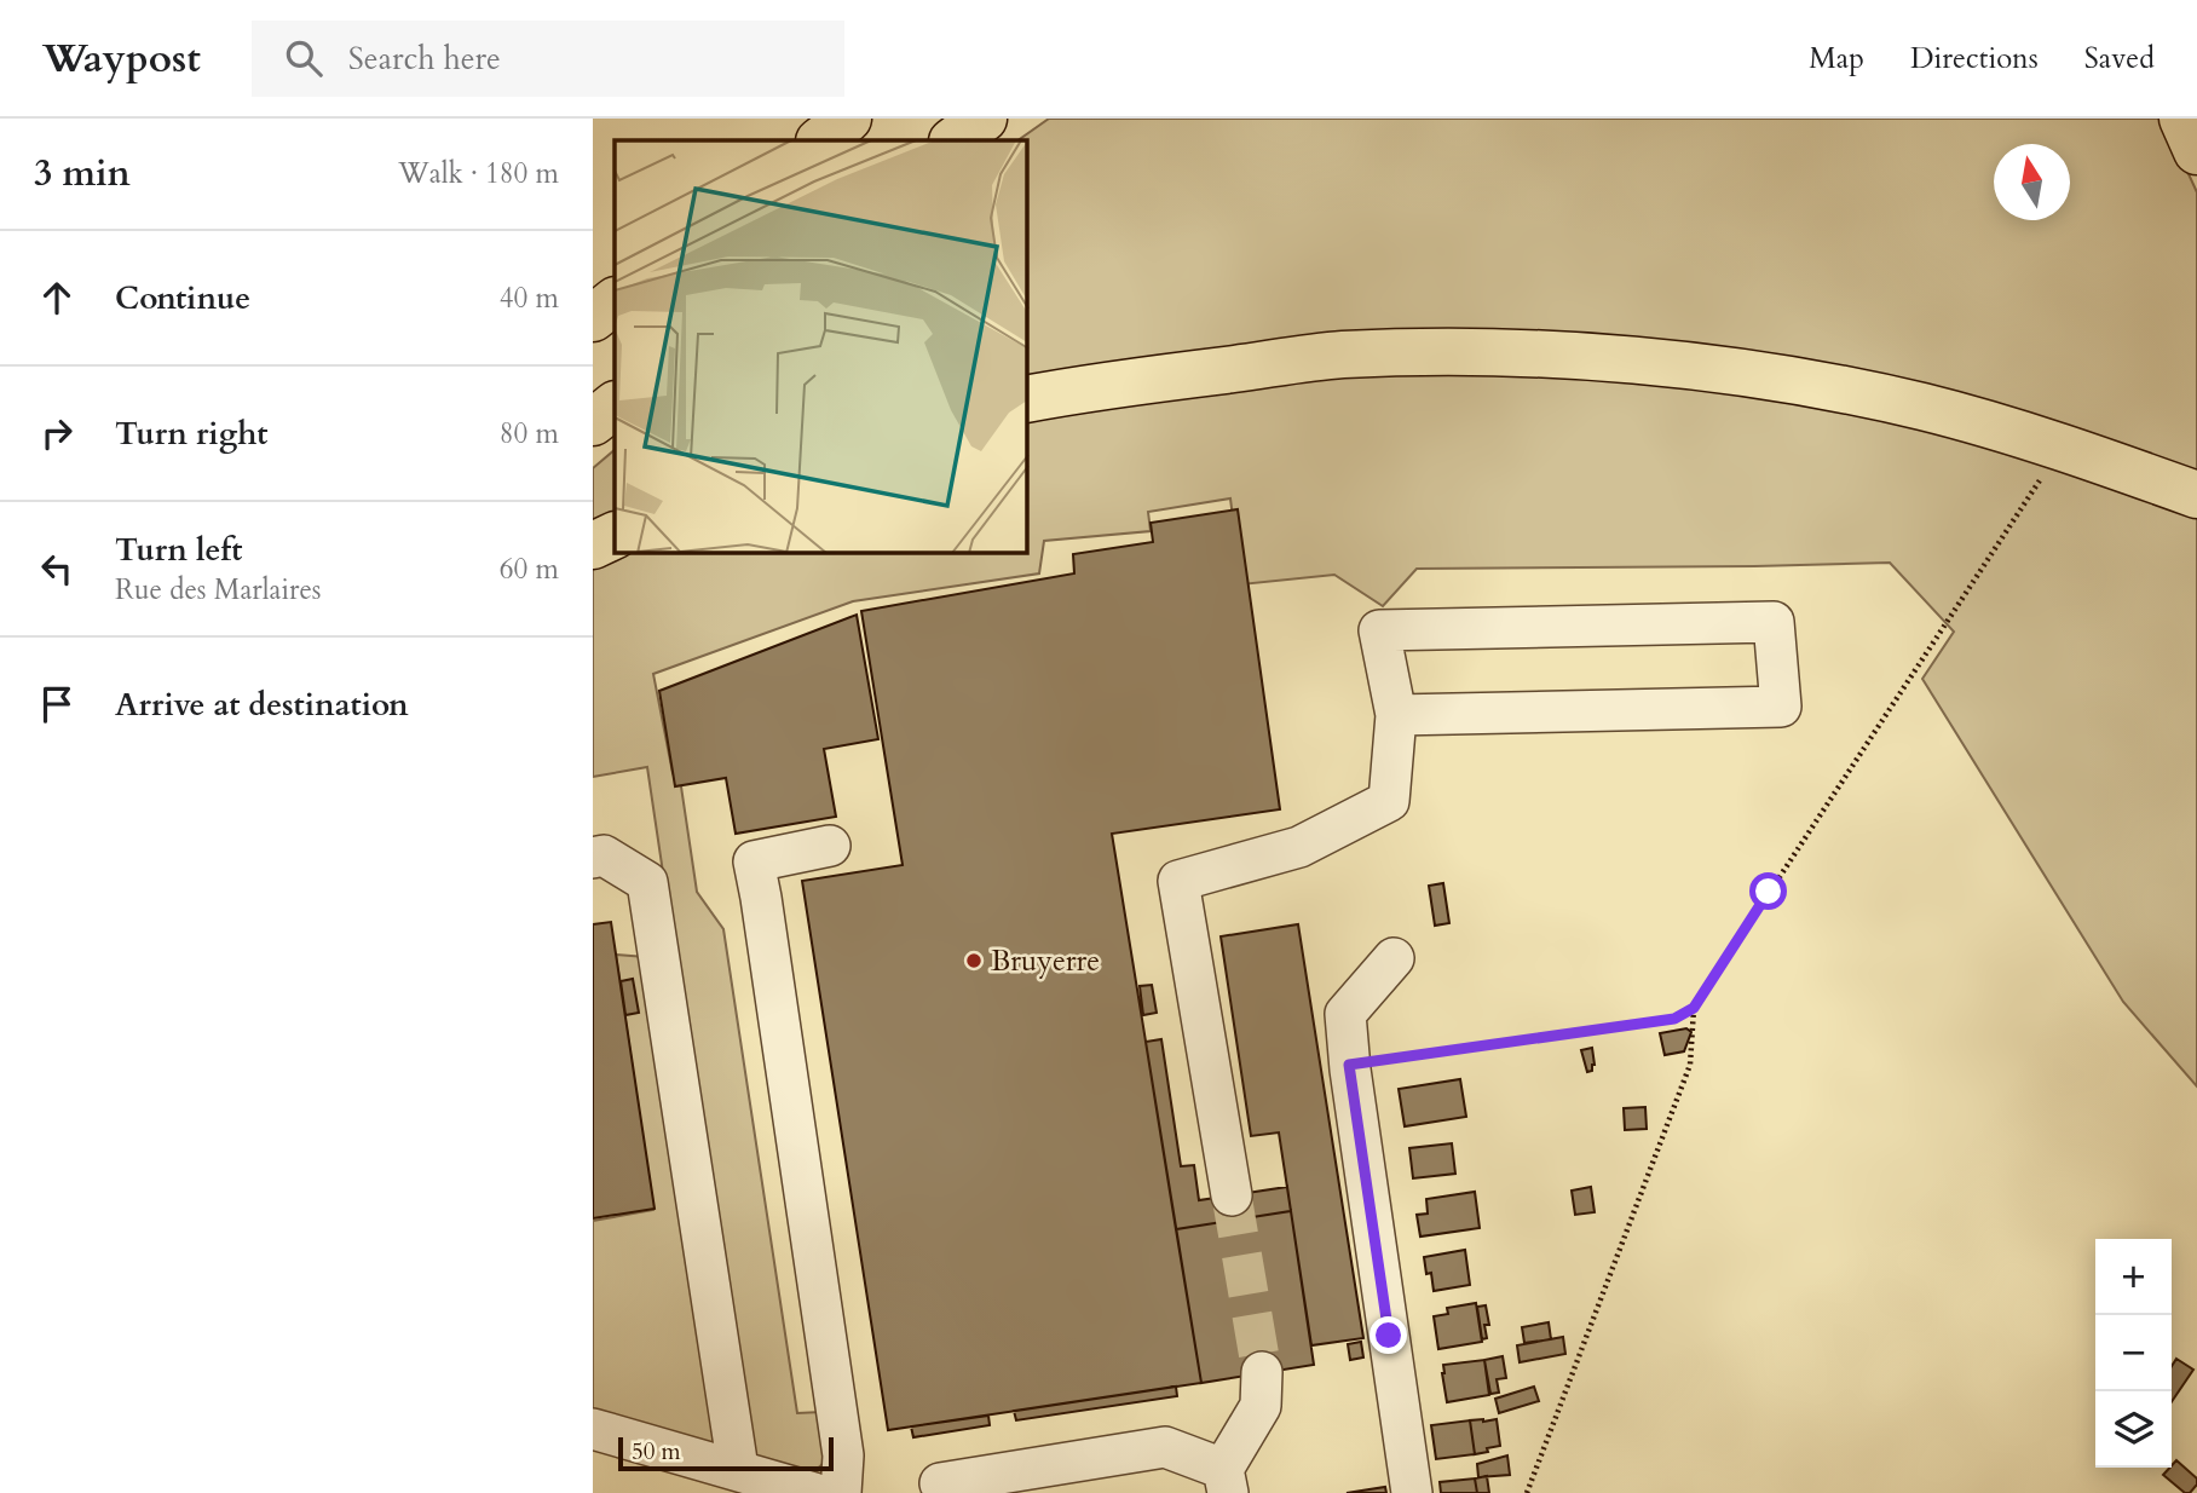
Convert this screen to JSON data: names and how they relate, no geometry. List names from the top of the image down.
{
  "places": ["Bruyerre"],
  "scale_bar": "50 m",
  "north": "top",
  "page": {
    "header": "Waypost",
    "search": "Search here",
    "nav": ["Map", "Directions", "Saved"],
    "heading": ["3 min", "Walk · 180 m"],
    "list": [
      ["Continue", "40 m"],
      ["Turn right", "80 m"],
      ["Turn left", "Rue des Marlaires", "60 m"],
      "Arrive at destination"
    ],
    "map_buttons": ["+", "−"],
    "scale": "50 m"
  }
}
